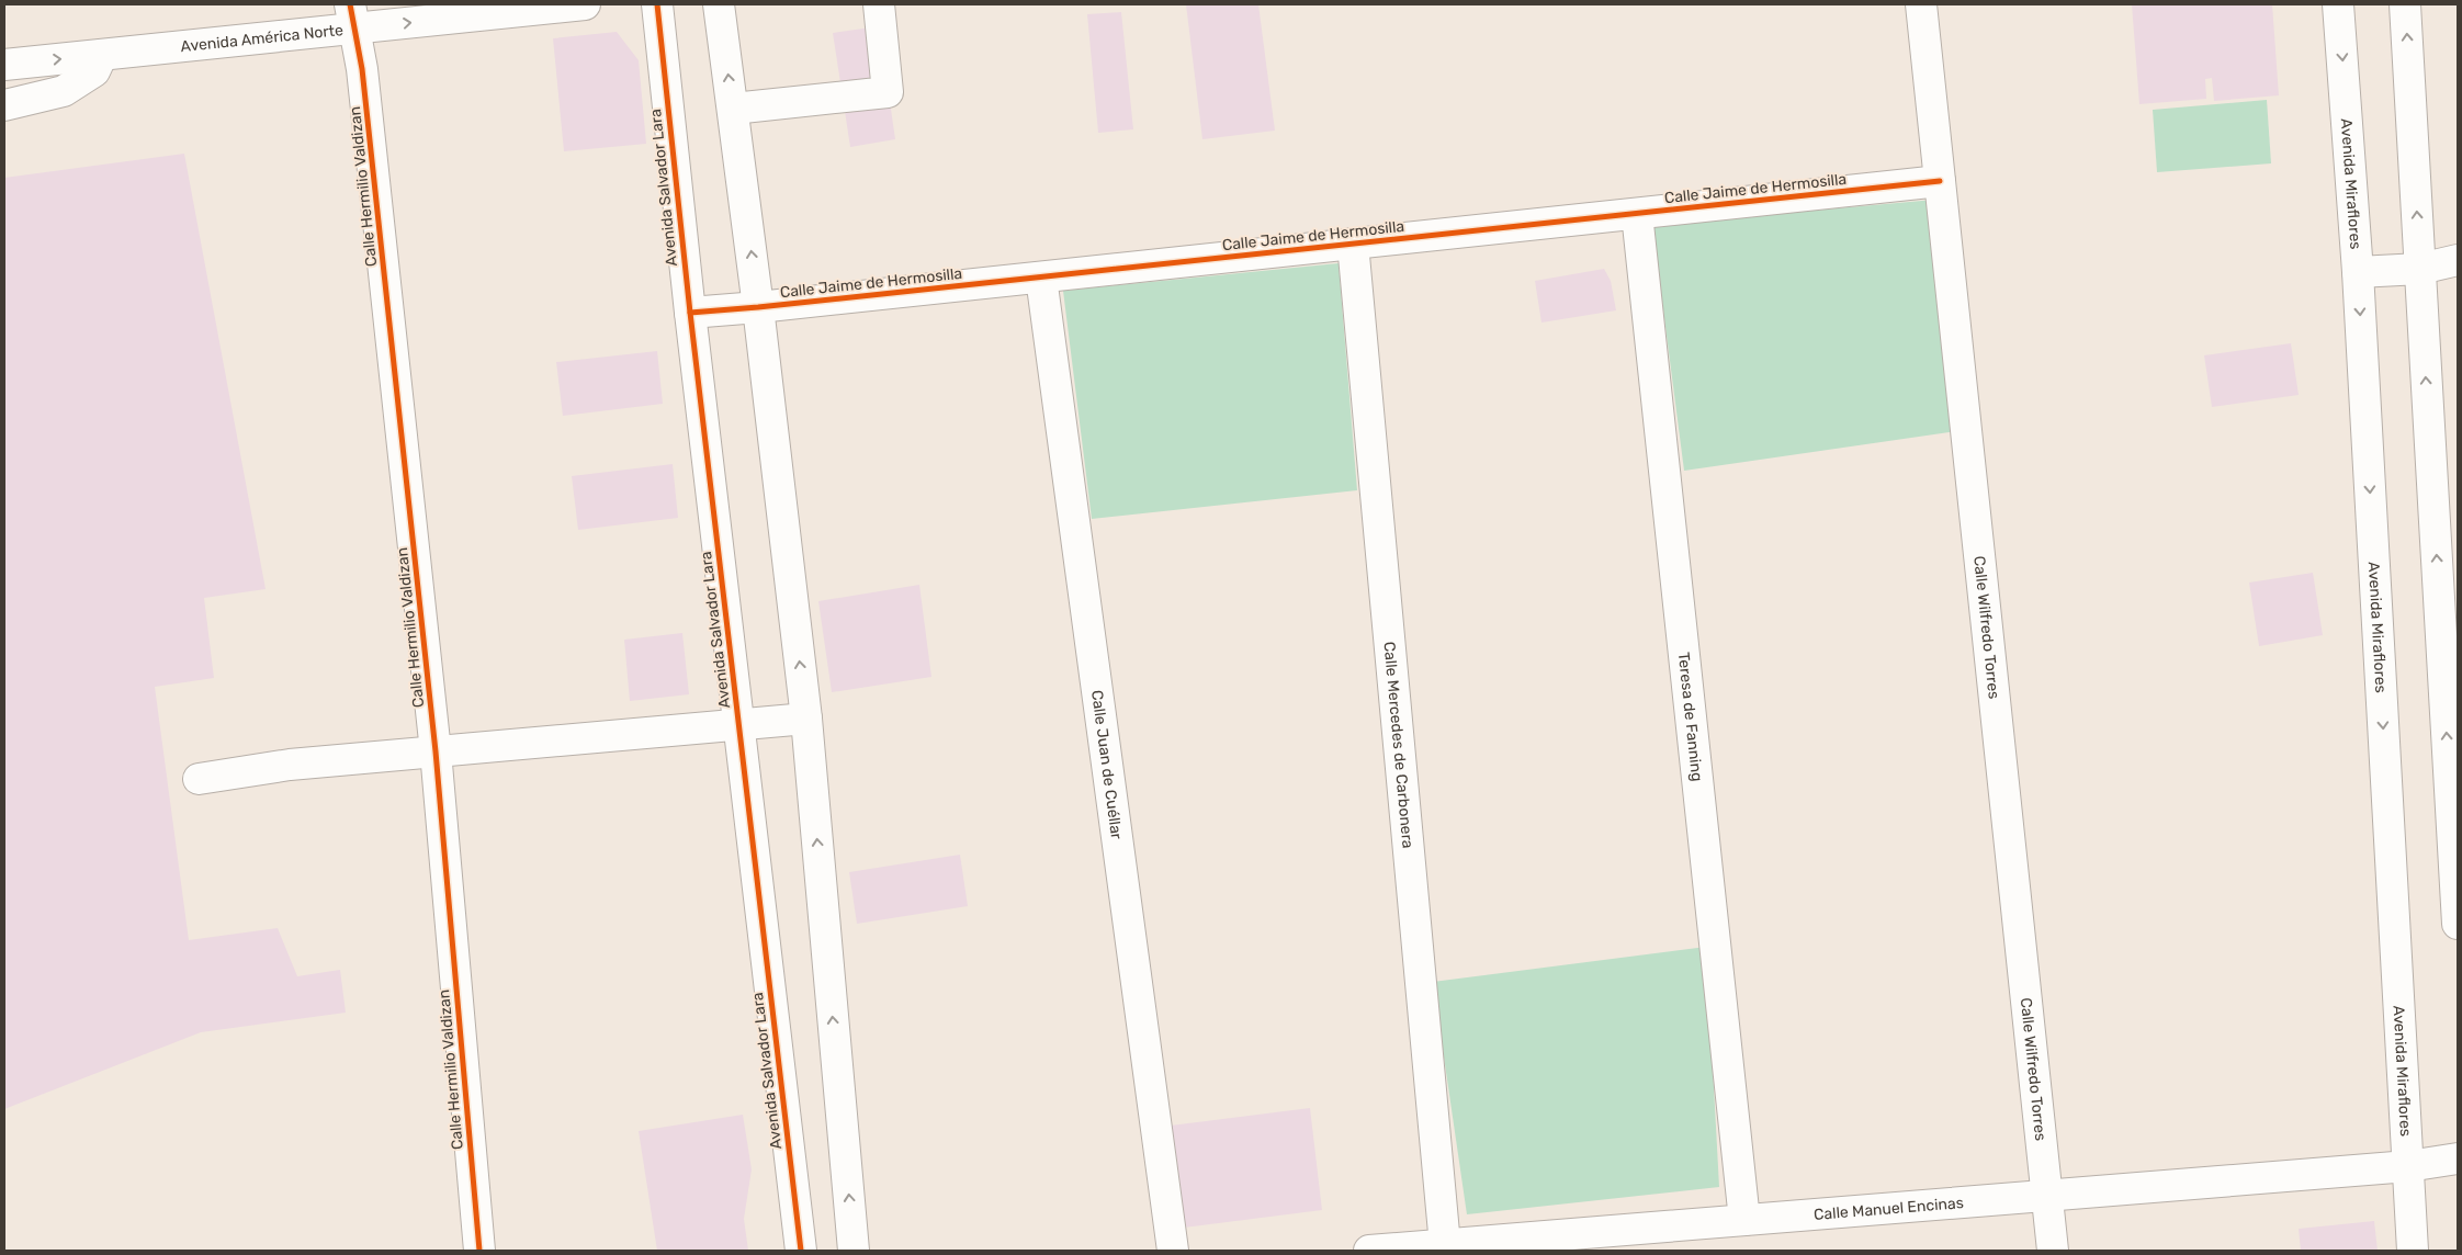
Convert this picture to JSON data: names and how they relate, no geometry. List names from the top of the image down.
{
  "streets": {
    "street": [
      "Avenida América Norte",
      "Avenida Miraflores",
      "Calle Hermilio Valdizan",
      "Avenida Salvador Lara",
      "Calle Jaime de Hermosilla",
      "Calle Wilfredo Torres",
      "Teresa de Fanning",
      "Calle Mercedes de Carbonera",
      "Calle Juan de Cuéllar",
      "Calle Manuel Encinas"
    ]
  },
  "crossings": [
    ["Avenida América Norte", "Calle Hermilio Valdizan"],
    ["Avenida Miraflores", "Calle Manuel Encinas"],
    ["Avenida Salvador Lara", "Calle Jaime de Hermosilla"],
    ["Calle Jaime de Hermosilla", "Calle Wilfredo Torres"],
    ["Calle Jaime de Hermosilla", "Teresa de Fanning"],
    ["Calle Jaime de Hermosilla", "Calle Mercedes de Carbonera"],
    ["Calle Jaime de Hermosilla", "Calle Juan de Cuéllar"],
    ["Calle Wilfredo Torres", "Calle Manuel Encinas"],
    ["Teresa de Fanning", "Calle Manuel Encinas"],
    ["Calle Mercedes de Carbonera", "Calle Manuel Encinas"]
  ],
  "one_way": ["Avenida América Norte"]
}
